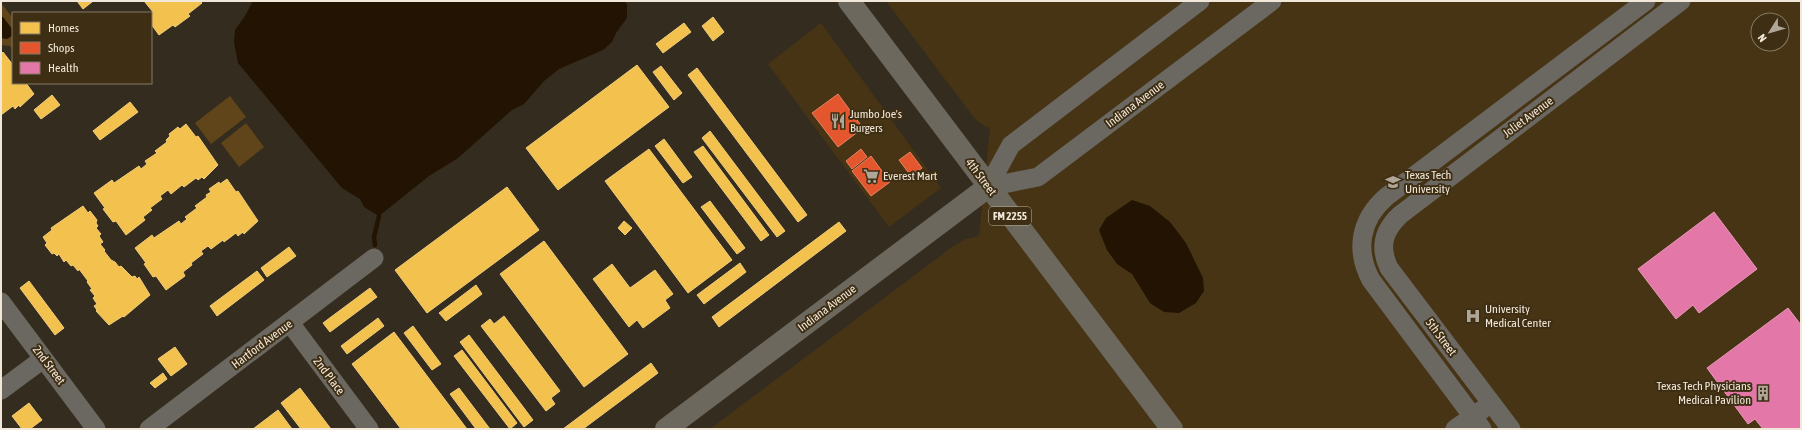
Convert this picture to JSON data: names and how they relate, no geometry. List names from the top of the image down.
{
  "streets": {
    "main road": ["Indiana Avenue", "4th Street", "FM 2255"],
    "street": [
      "Joliet Avenue",
      "5th Street",
      "Hartford Avenue",
      "2nd Street",
      "2nd Place"
    ]
  },
  "crossings": [
    ["Indiana Avenue", "4th Street"],
    ["Joliet Avenue", "5th Street"],
    ["Hartford Avenue", "2nd Place"]
  ],
  "places": {
    "restaurant": ["Jumbo Joe's Burgers"],
    "supermarket": ["Everest Mart"],
    "school or university": ["Texas Tech University"],
    "hospital": ["University Medical Center"],
    "building": ["Texas Tech Physicians Medical Pavilion"]
  },
  "legend": ["Homes", "Shops", "Health"],
  "north": "bottom left"
}
